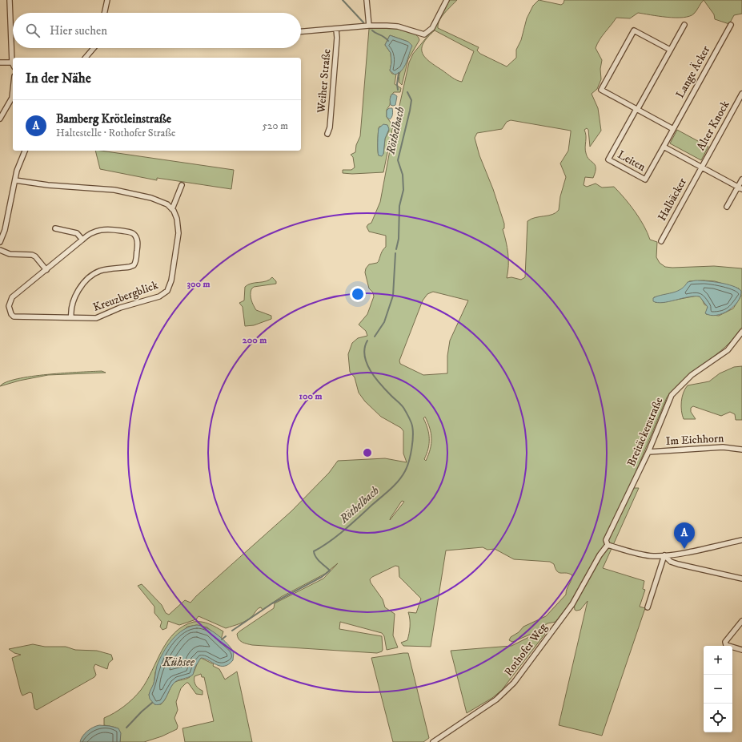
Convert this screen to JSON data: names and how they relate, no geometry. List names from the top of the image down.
{
  "streets": {
    "street": [
      "Lange Äcker",
      "Weiher Straße",
      "Alter Knock",
      "Leiten",
      "Halbäcker",
      "Kreuzbergblick",
      "Breitäckerstraße",
      "Im Eichhorn",
      "Rothofer Weg"
    ]
  },
  "crossings": [
    ["Lange Äcker", "Leiten"],
    ["Alter Knock", "Halbäcker"],
    ["Breitäckerstraße", "Im Eichhorn"],
    ["Breitäckerstraße", "Rothofer Weg"]
  ],
  "water": ["Röthelbach", "Kühsee"],
  "page": {
    "search": "Hier suchen",
    "heading": "In der Nähe",
    "list": [
      {
        "mark": "A",
        "name": "Bamberg Krötleinstraße",
        "note": "Haltestelle · Rothofer Straße",
        "value": "520 m"
      }
    ],
    "pins": "A",
    "map_buttons": ["+", "−"]
  },
  "rings": ["300 m", "200 m", "100 m"]
}
